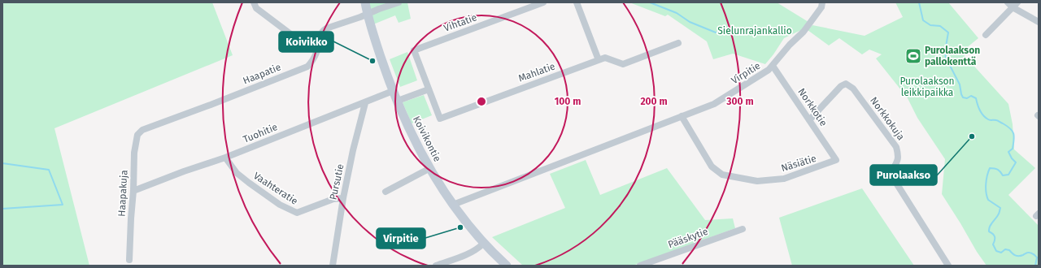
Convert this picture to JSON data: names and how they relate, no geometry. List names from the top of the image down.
{
  "streets": {
    "main road": ["Koivikontie"],
    "street": [
      "Vihtatie",
      "Mahlatie",
      "Virpitie",
      "Haapatie",
      "Norkkotie",
      "Norkkokuja",
      "Tuohitie",
      "Näsiätie",
      "Pursutie",
      "Vaahteratie",
      "Haapakuja",
      "Pääskytie"
    ]
  },
  "crossings": [
    ["Vihtatie", "Mahlatie"],
    ["Virpitie", "Norkkotie"],
    ["Virpitie", "Koivikontie"],
    ["Virpitie", "Näsiätie"],
    ["Haapatie", "Haapakuja"],
    ["Norkkotie", "Norkkokuja"],
    ["Norkkotie", "Näsiätie"],
    ["Tuohitie", "Koivikontie"],
    ["Tuohitie", "Pursutie"],
    ["Tuohitie", "Vaahteratie"],
    ["Tuohitie", "Haapakuja"],
    ["Pursutie", "Vaahteratie"]
  ],
  "parks": ["Sielunrajankallio", "Purolaakson leikkipaikka"],
  "places": {
    "sports": ["Purolaakson pallokenttä"],
    "other": ["Koivikko", "Purolaakso", "Virpitie"]
  },
  "rings": ["100 m", "200 m", "300 m"]
}
